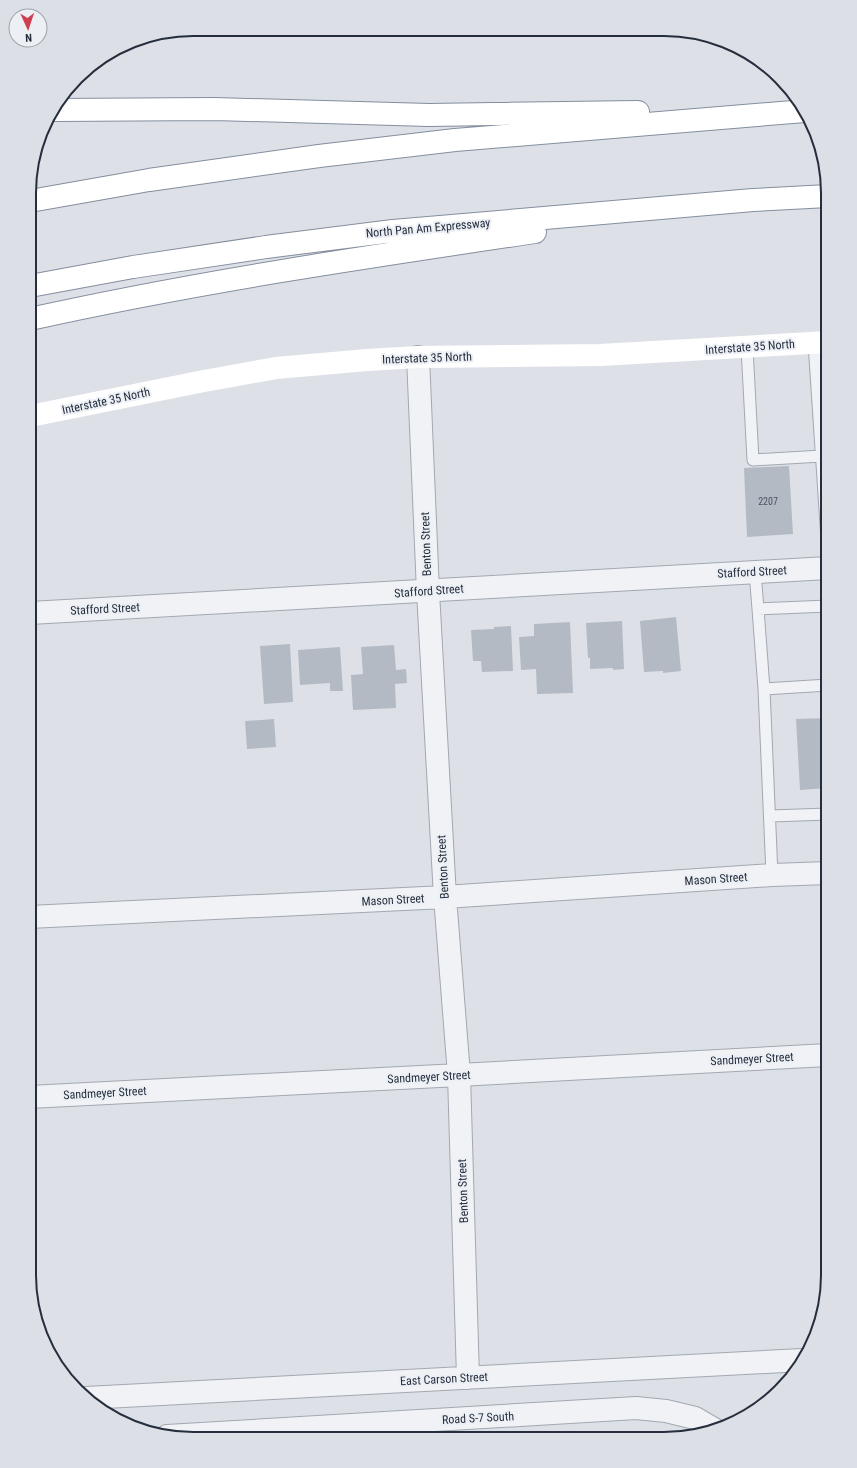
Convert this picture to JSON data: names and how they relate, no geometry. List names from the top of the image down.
{
  "streets": {
    "main road": ["North Pan Am Expressway", "Interstate 35 North"],
    "street": [
      "Benton Street",
      "Stafford Street",
      "Mason Street",
      "Sandmeyer Street",
      "East Carson Street",
      "Road S-7 South"
    ]
  },
  "crossings": [
    ["Interstate 35 North", "Benton Street"],
    ["Benton Street", "Stafford Street"],
    ["Benton Street", "Mason Street"],
    ["Benton Street", "Sandmeyer Street"],
    ["Benton Street", "East Carson Street"]
  ],
  "house_numbers": ["2207"],
  "north": "bottom"
}
